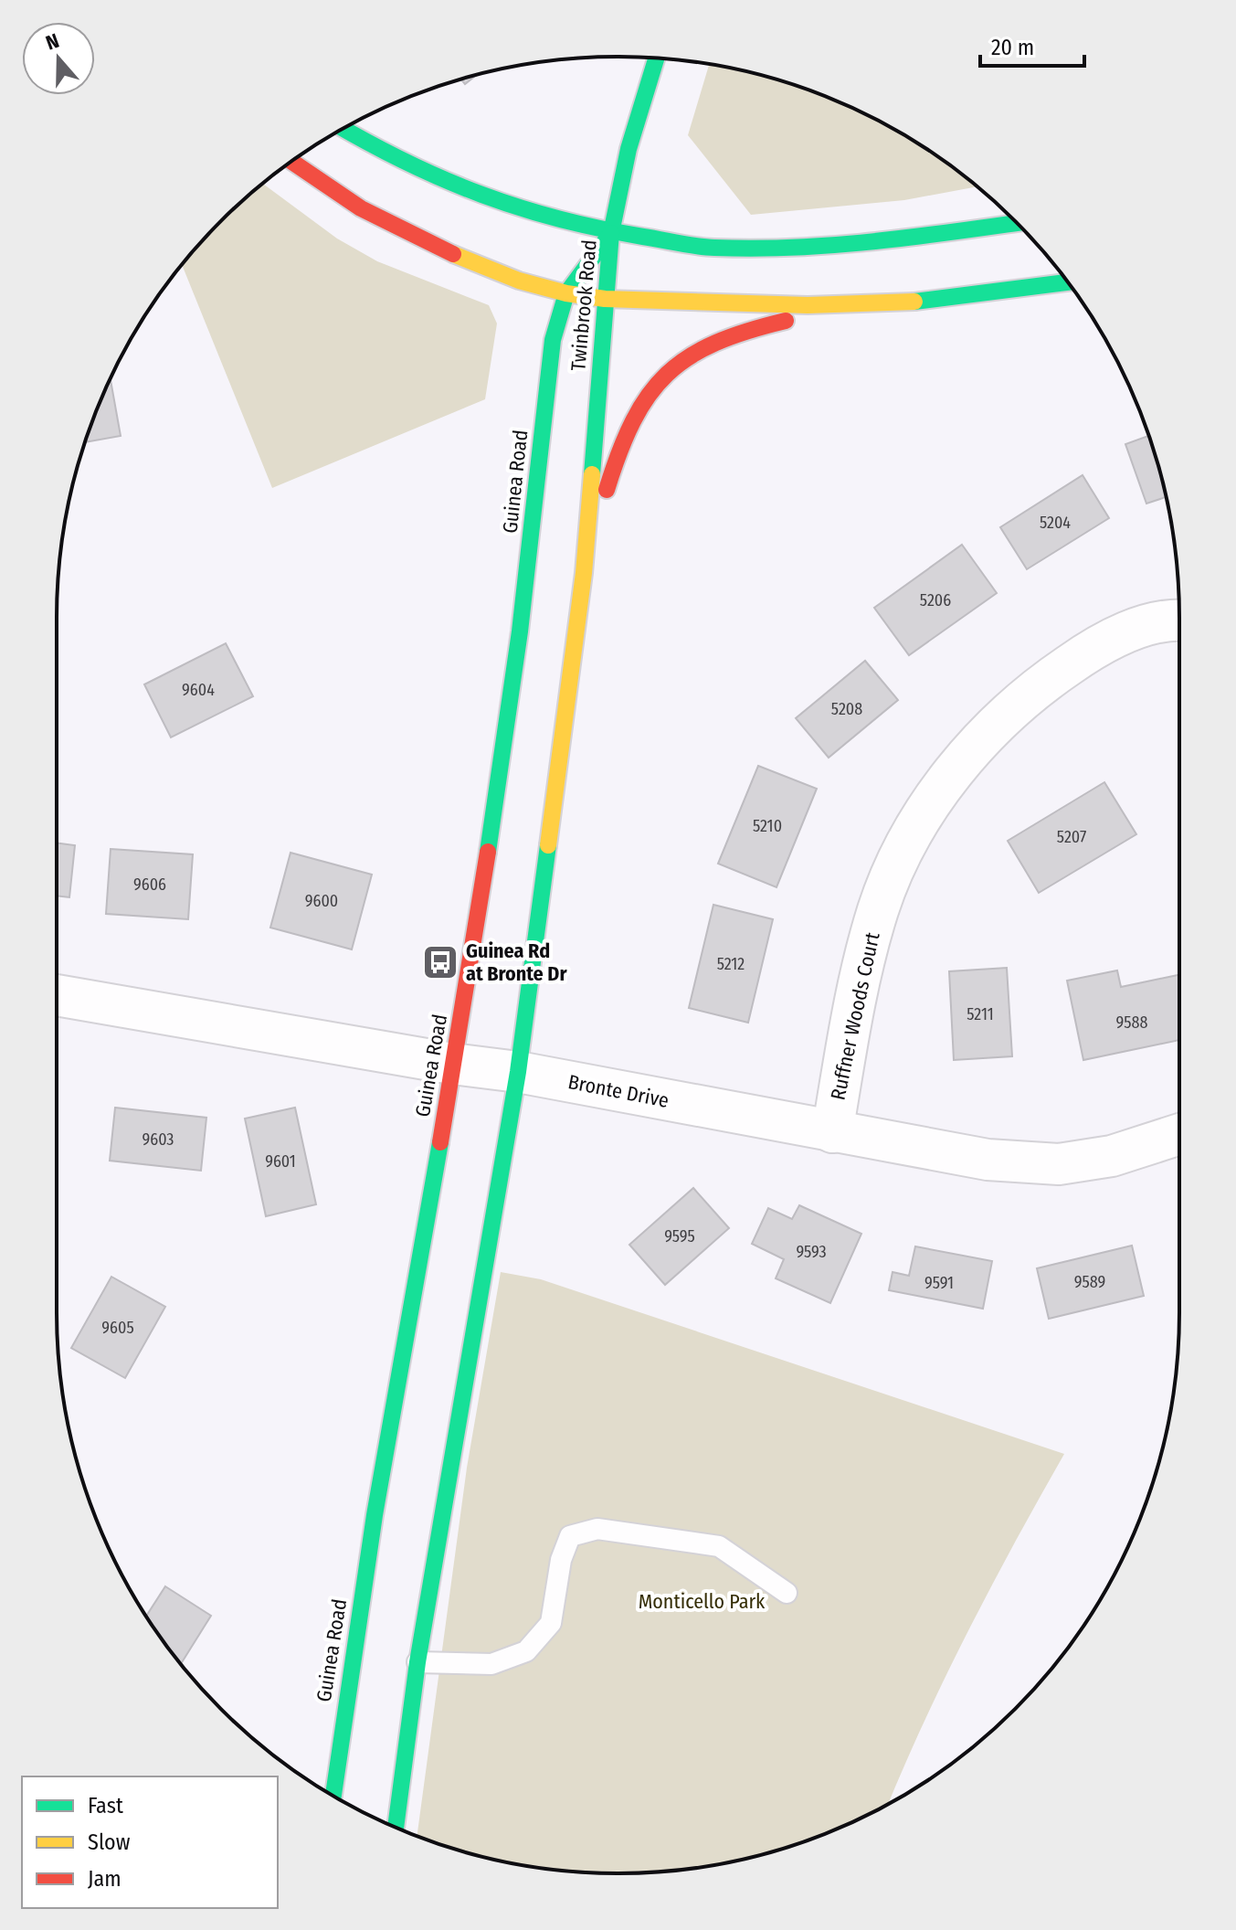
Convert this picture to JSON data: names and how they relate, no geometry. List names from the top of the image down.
{
  "streets": {
    "main road": ["Twinbrook Road", "Guinea Road"],
    "street": ["Ruffner Woods Court", "Bronte Drive"]
  },
  "crossings": [
    ["Twinbrook Road", "Guinea Road"],
    ["Guinea Road", "Bronte Drive"],
    ["Ruffner Woods Court", "Bronte Drive"]
  ],
  "parks": ["Monticello Park"],
  "places": {
    "bus stop": ["Guinea Rd at Bronte Dr"]
  },
  "house_numbers": [
    "5204",
    "5206",
    "9604",
    "5208",
    "5210",
    "5207",
    "9606",
    "9600",
    "5212",
    "5211",
    "9588",
    "9603",
    "9601",
    "9595",
    "9593",
    "9589",
    "9591",
    "9605"
  ],
  "legend": ["Fast", "Slow", "Jam"],
  "scale_bar": "20 m",
  "north": "top"
}
